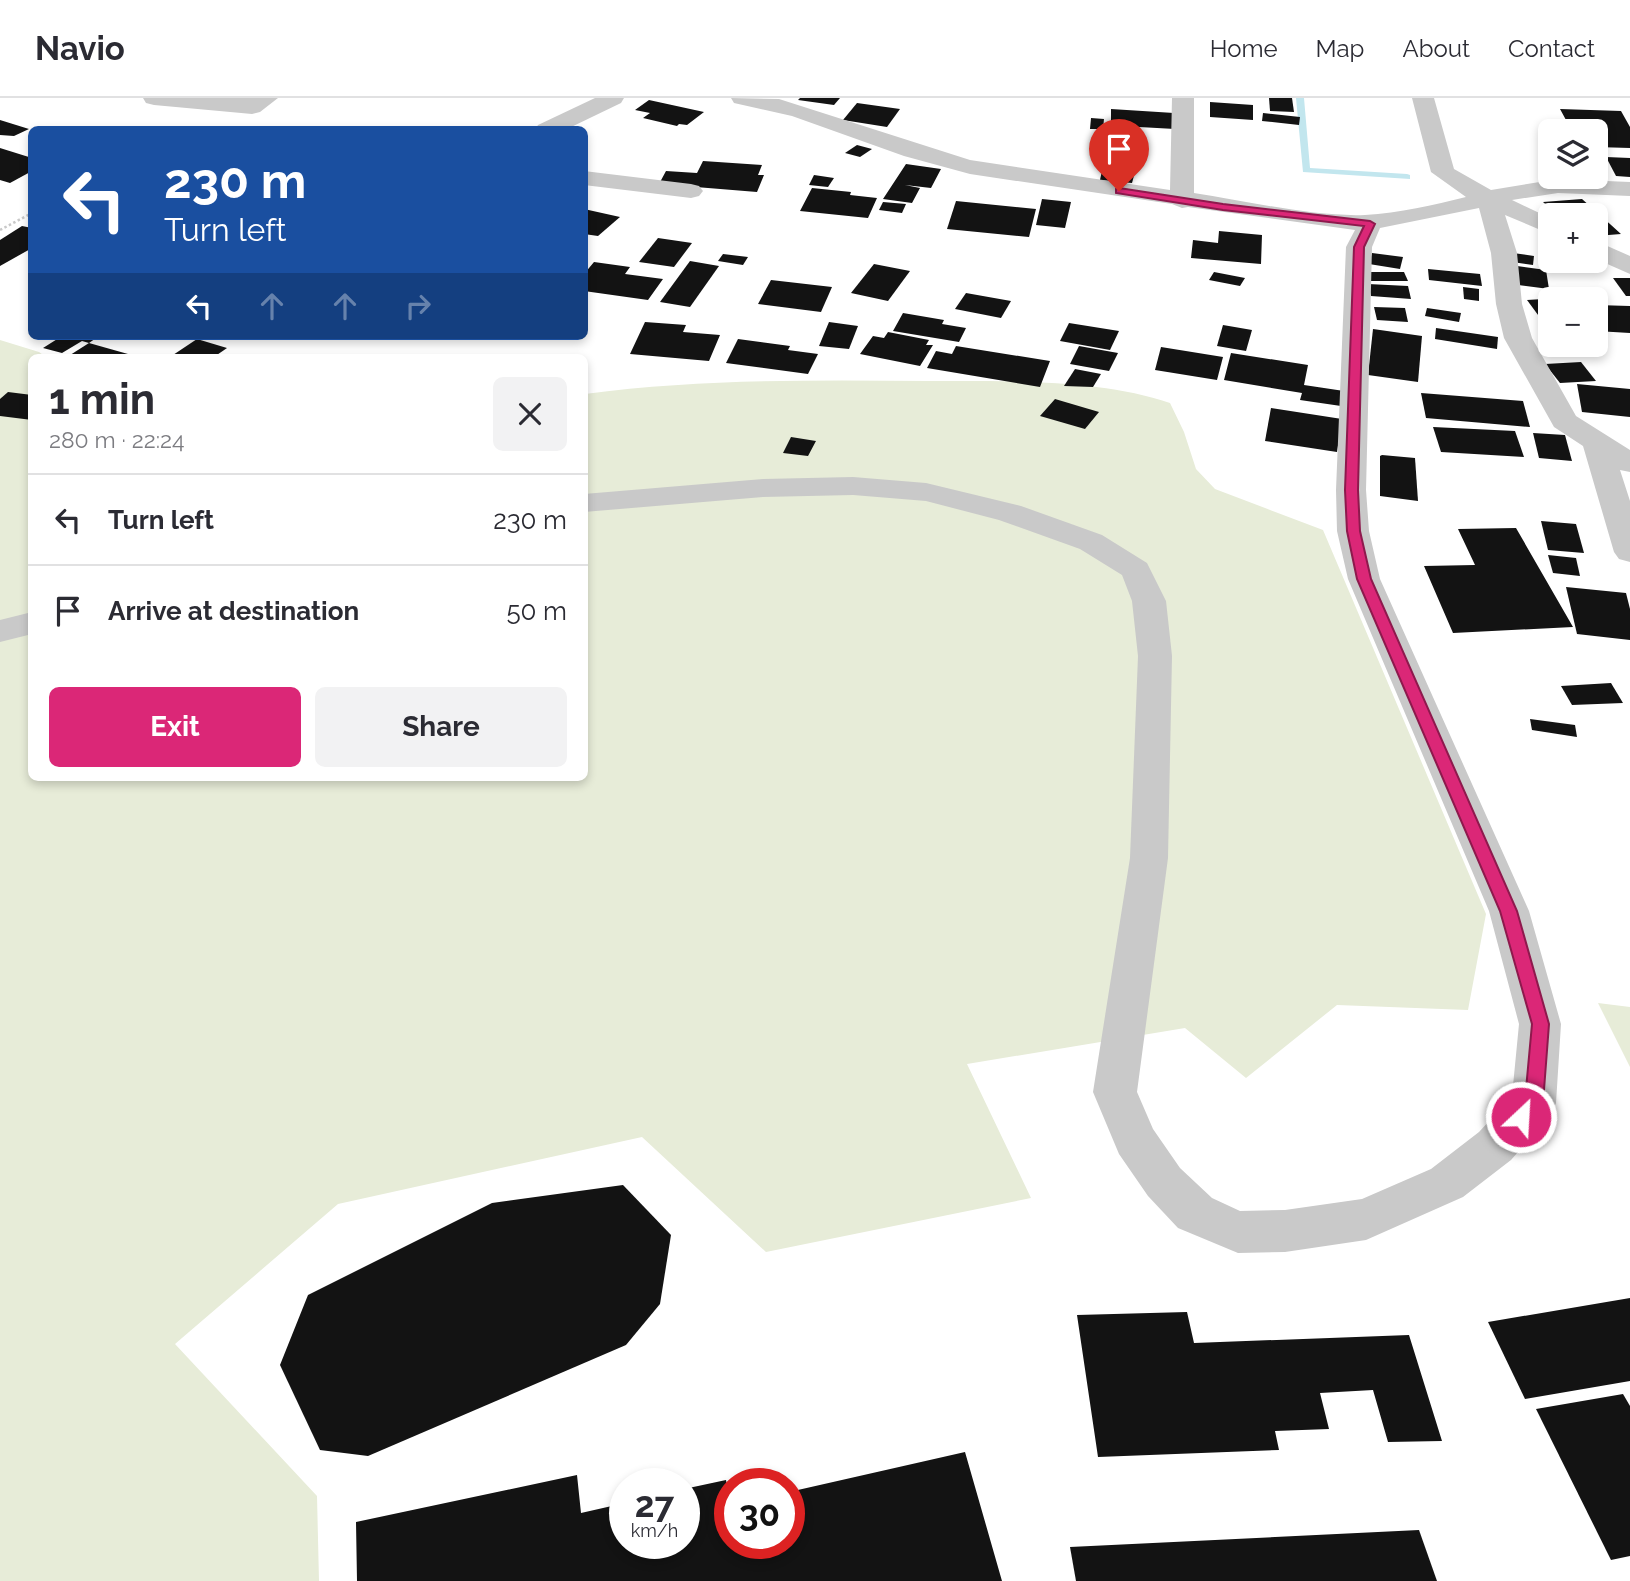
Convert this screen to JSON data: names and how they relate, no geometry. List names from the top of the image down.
{
  "page": {
    "header": "Navio",
    "nav": [
      "Home",
      "Map",
      "About",
      "Contact"
    ],
    "map_buttons": ["+", "−"],
    "turn": ["230 m", "Turn left"],
    "heading": ["1 min", "280 m · 22:24"],
    "list": [
      {
        "name": "Turn left",
        "value": "230 m"
      },
      {
        "name": "Arrive at destination",
        "value": "50 m"
      }
    ],
    "buttons": ["Exit", "Share"],
    "speed": "27 km/h",
    "limit": "30"
  }
}
